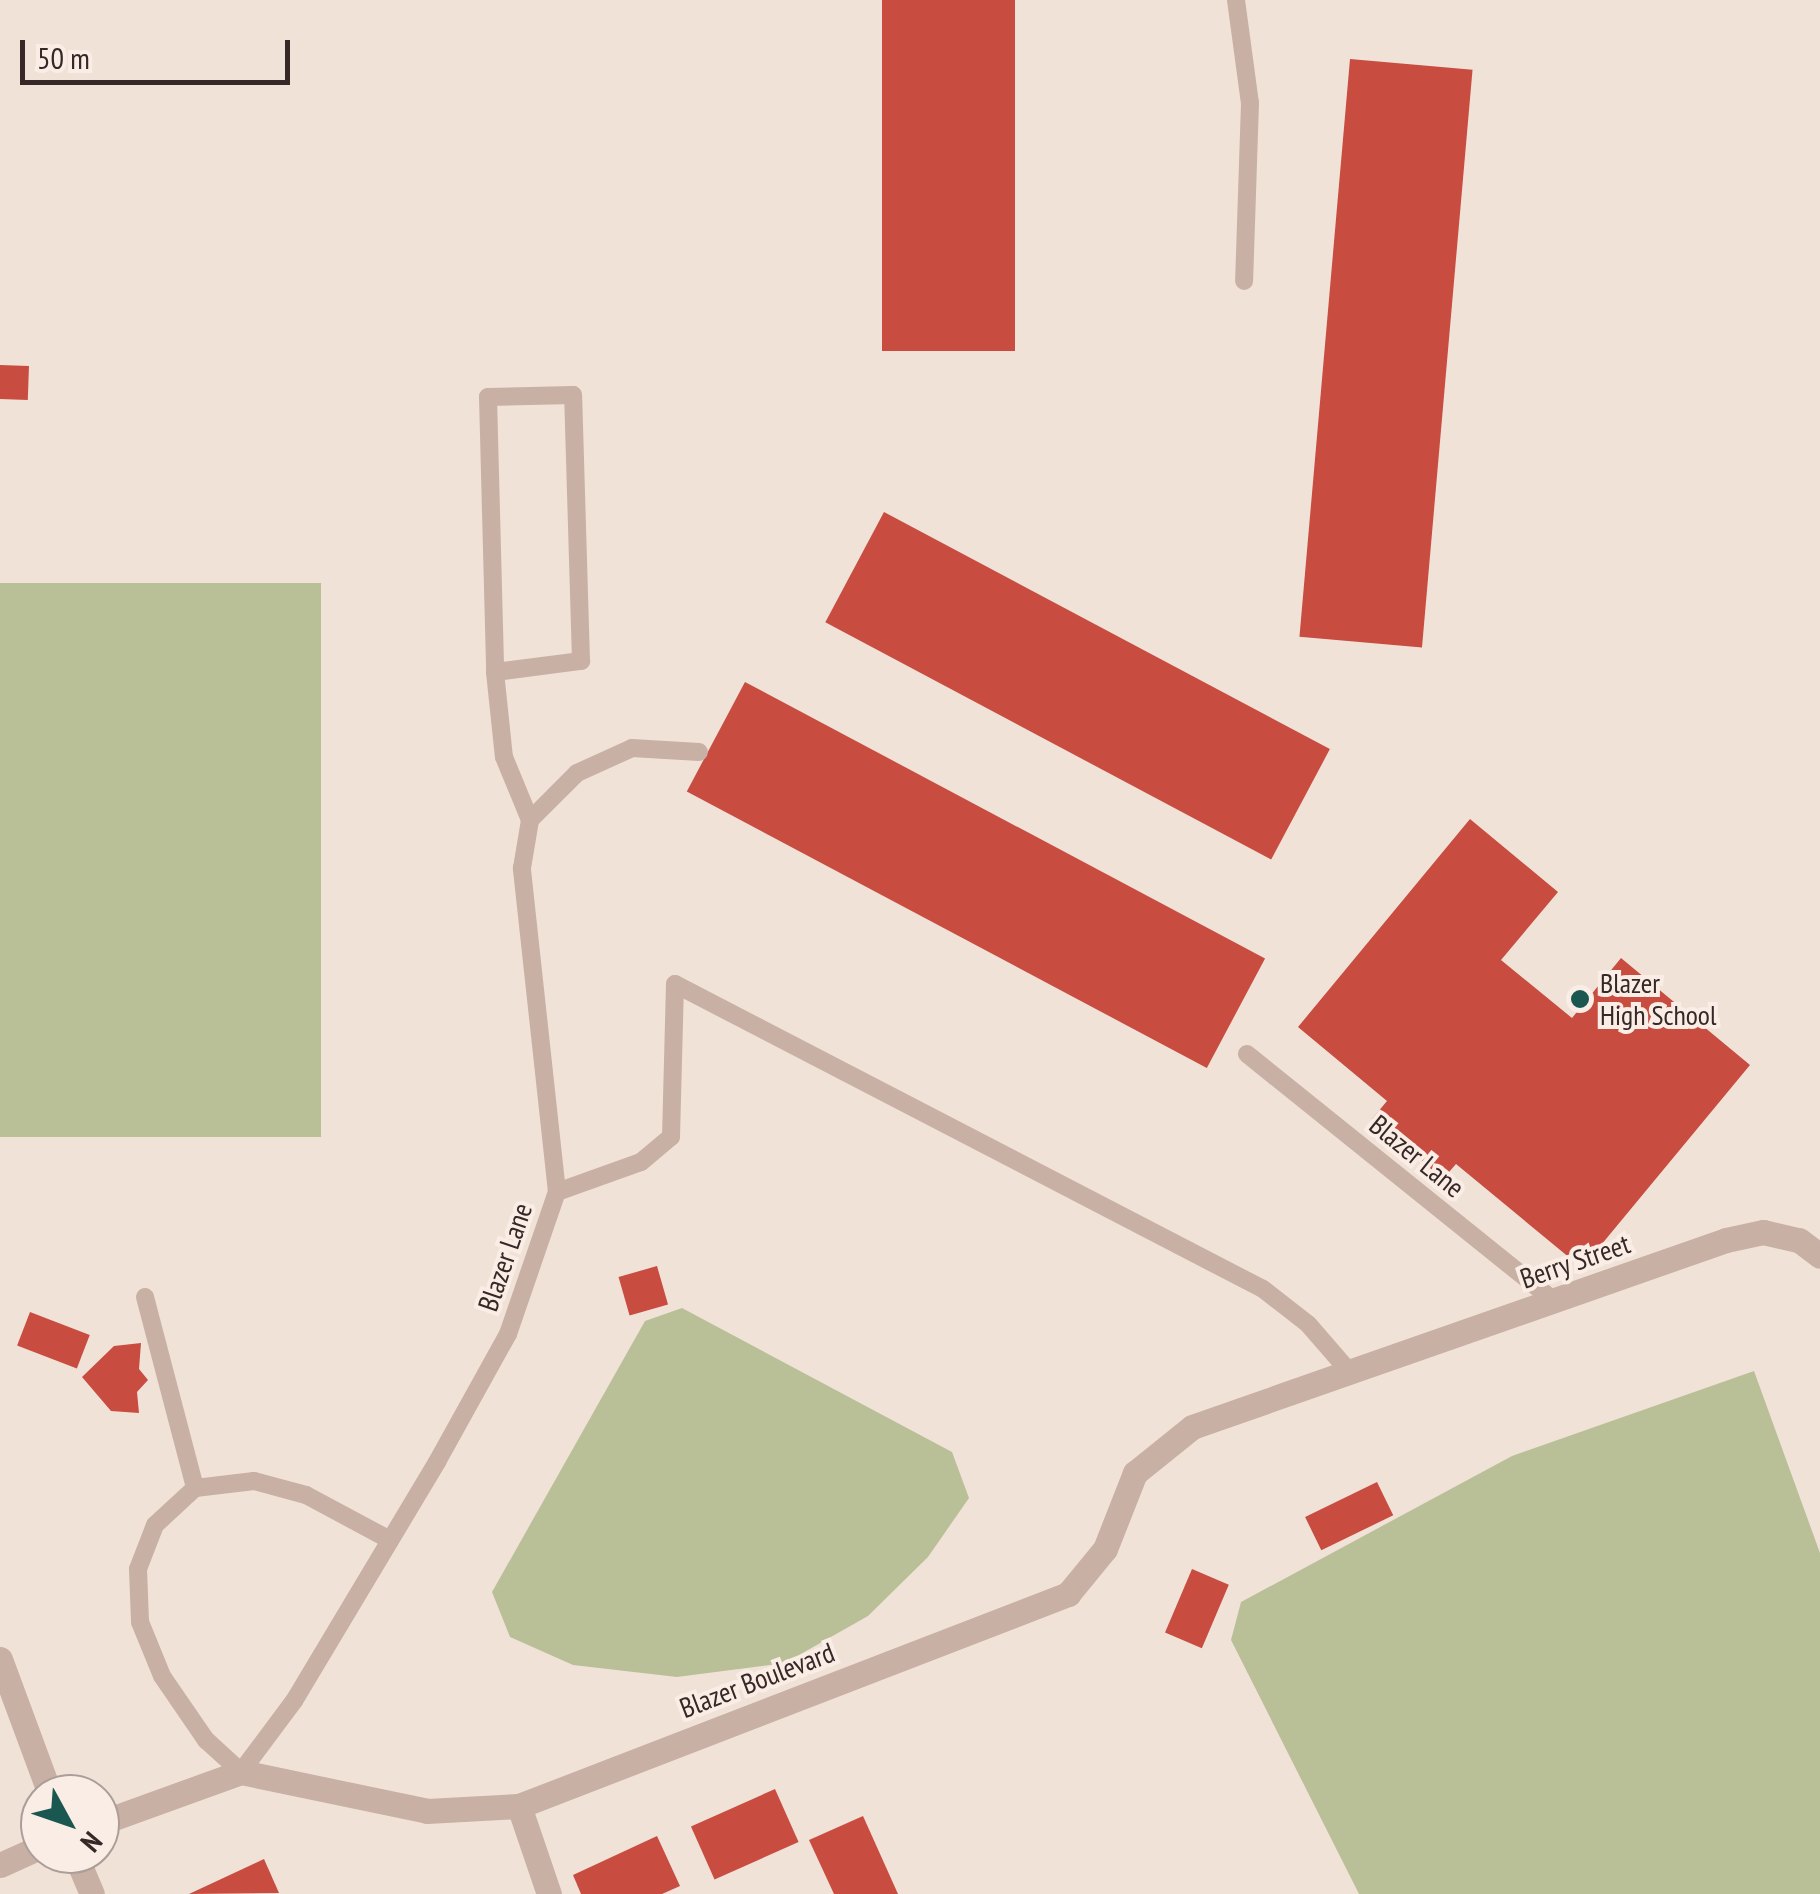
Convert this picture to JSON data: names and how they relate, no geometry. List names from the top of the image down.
{
  "streets": {
    "street": ["Berry Street", "Blazer Boulevard"],
    "lane": ["Blazer Lane"]
  },
  "crossings": [
    ["Blazer Lane", "Berry Street"],
    ["Blazer Lane", "Blazer Boulevard"],
    ["Berry Street", "Blazer Boulevard"]
  ],
  "places": ["Blazer High School"],
  "scale_bar": "50 m",
  "north": "bottom right"
}
